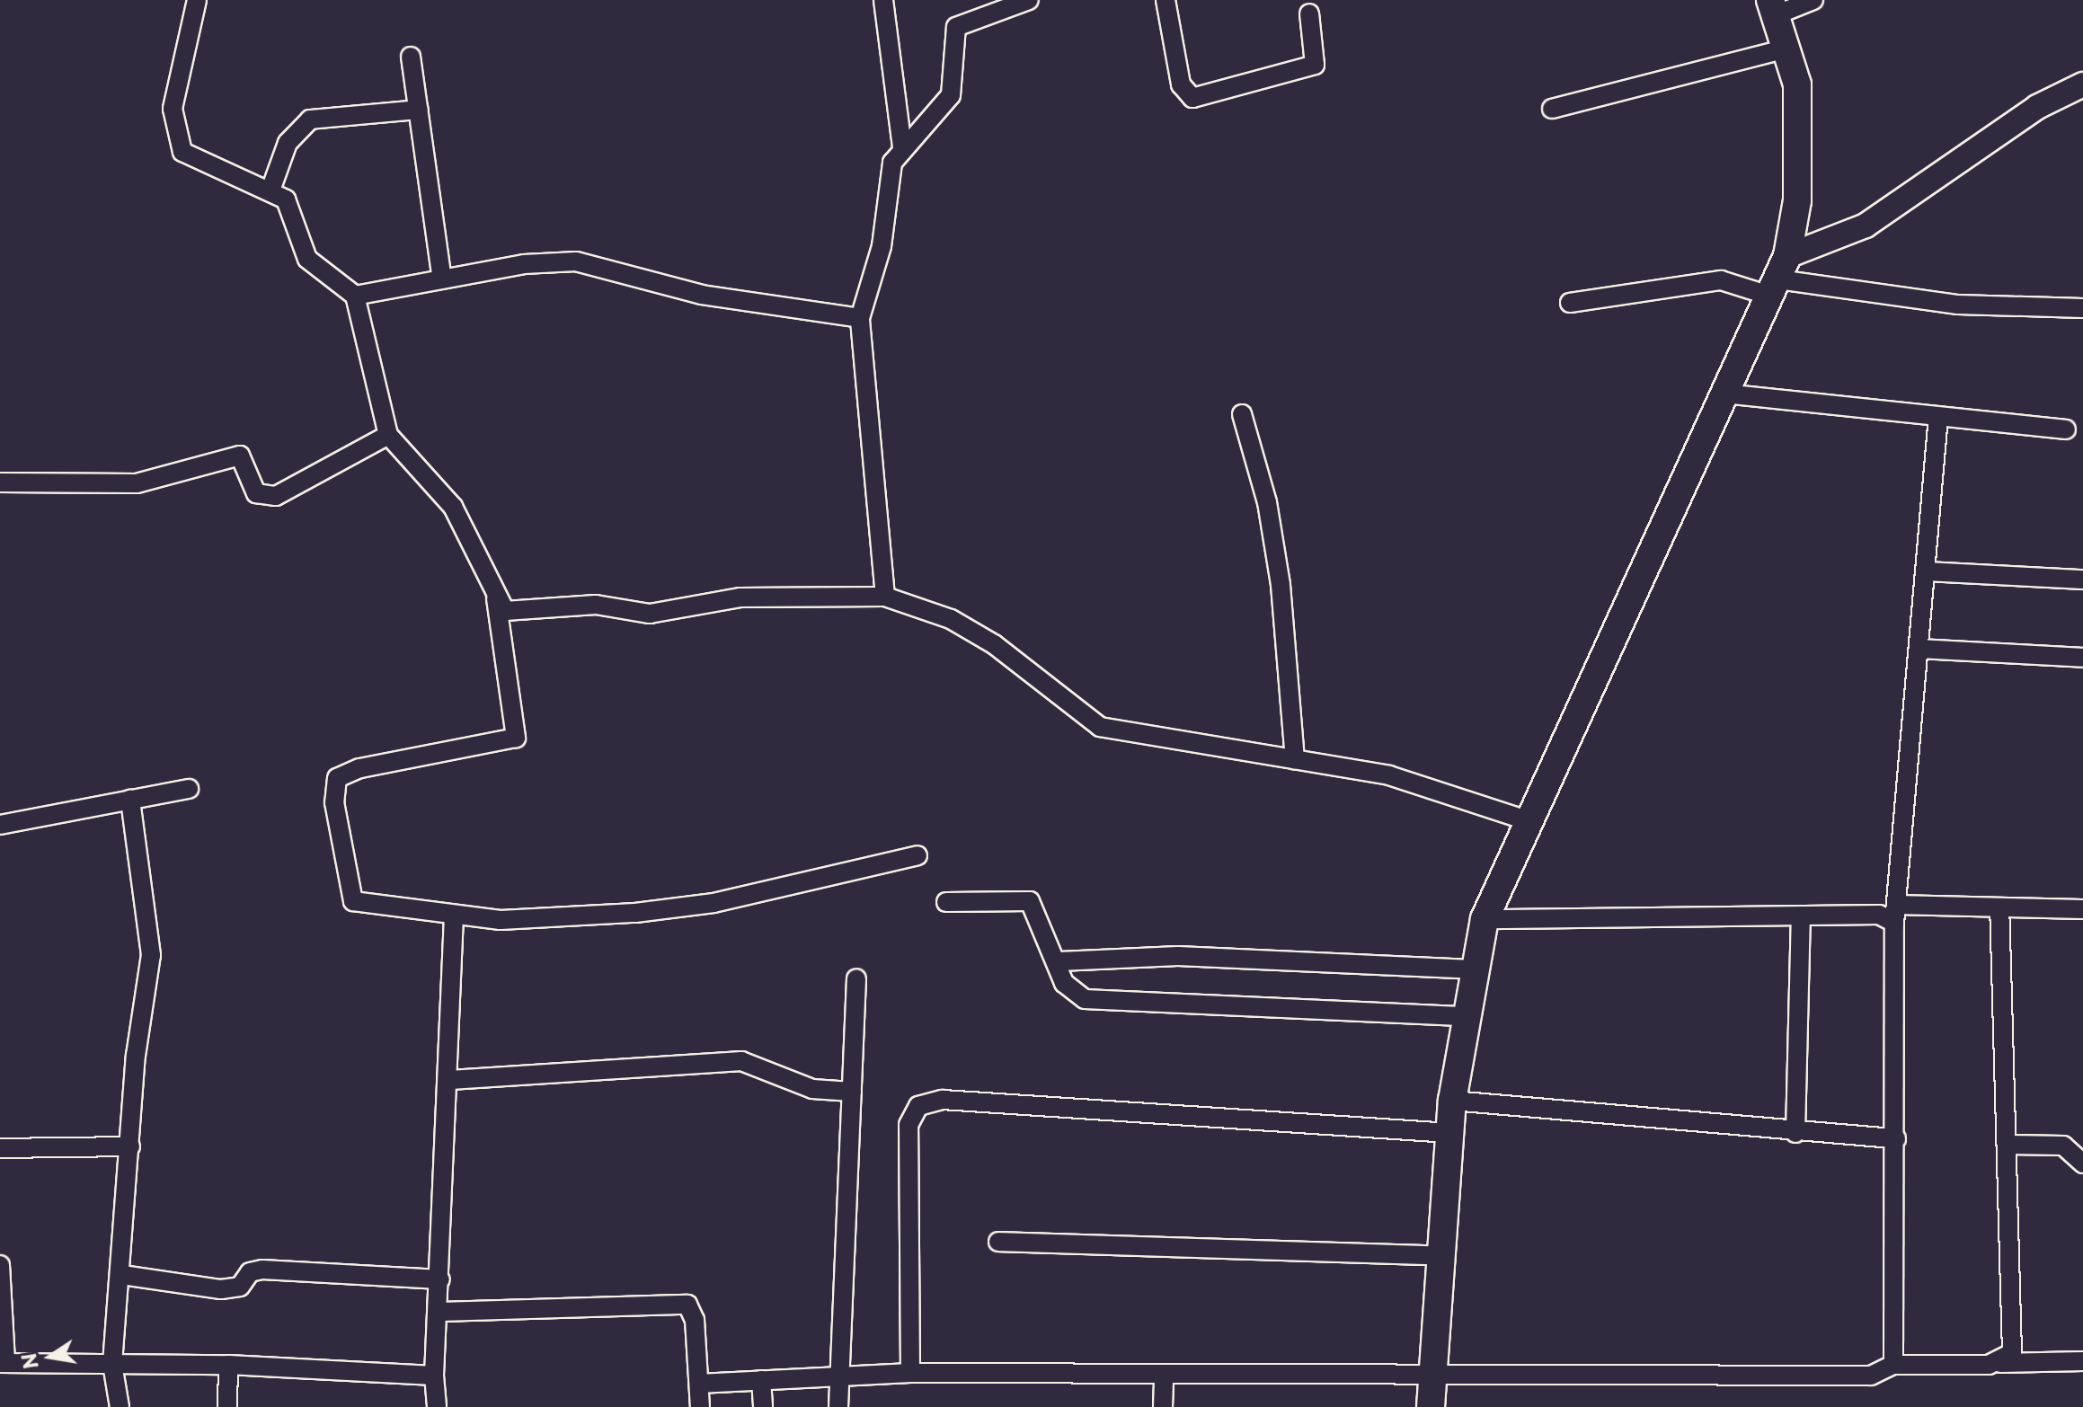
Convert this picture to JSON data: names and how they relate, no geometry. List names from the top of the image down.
{
  "north": "left"
}
